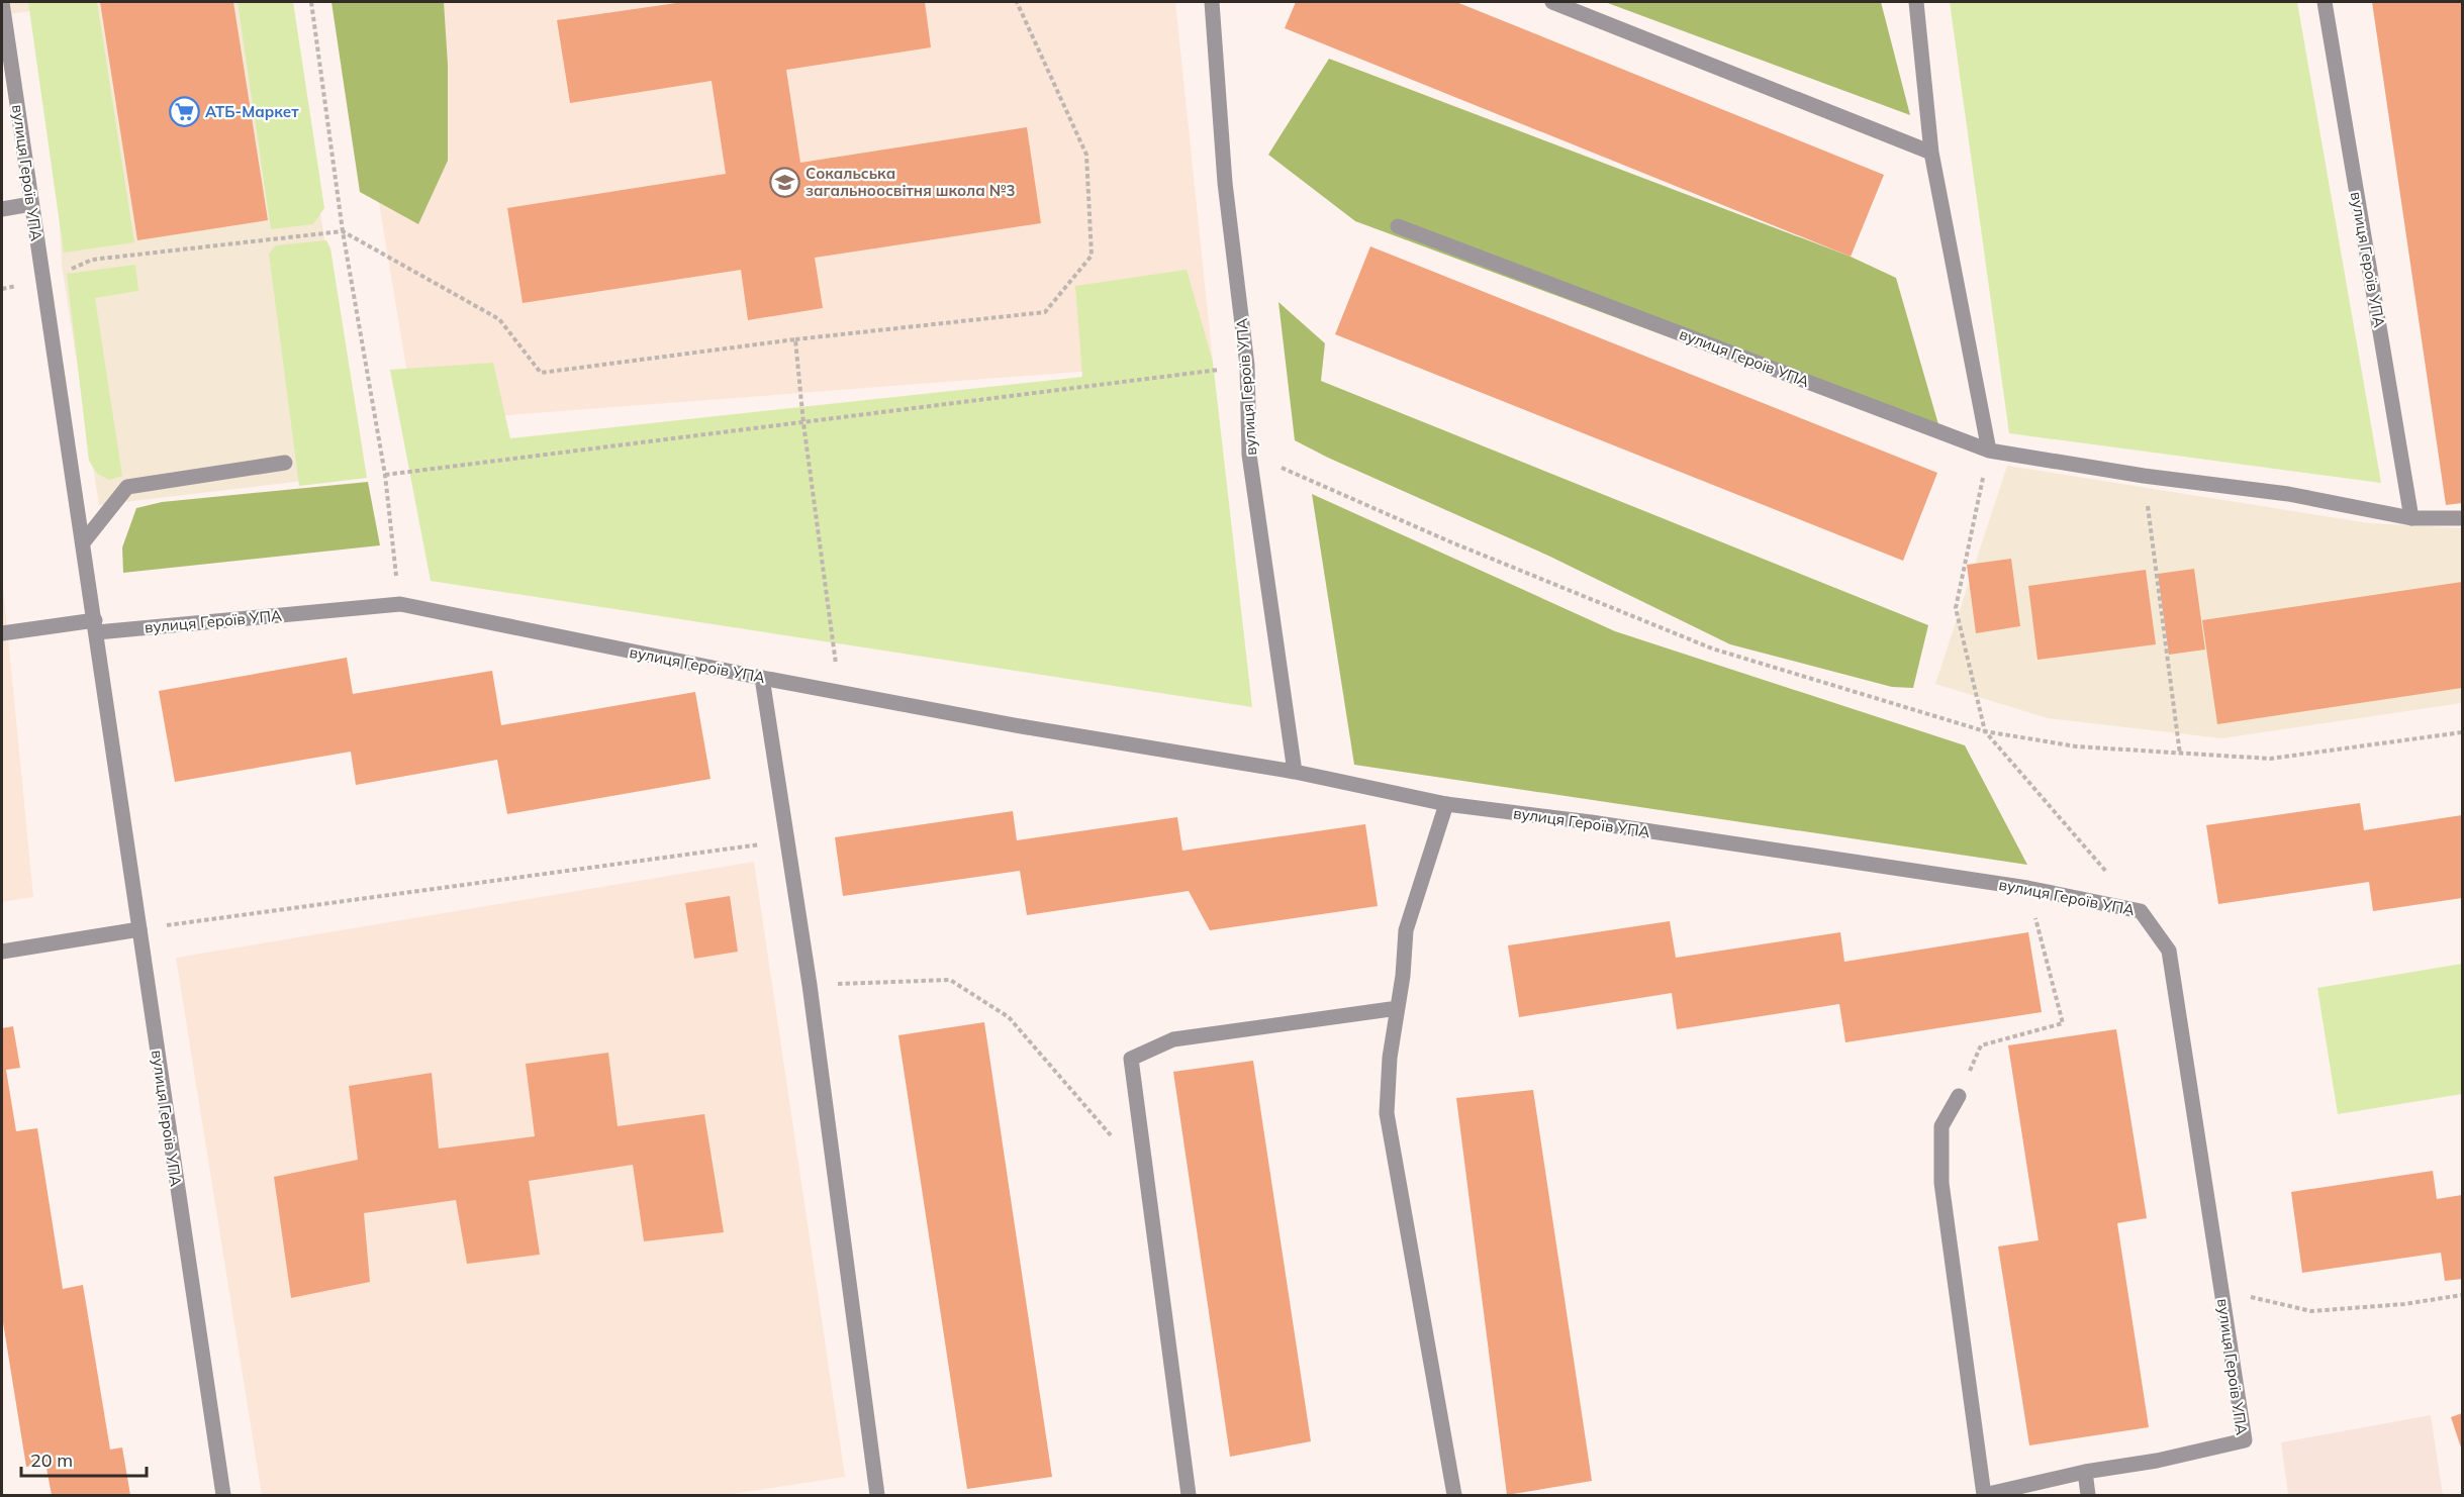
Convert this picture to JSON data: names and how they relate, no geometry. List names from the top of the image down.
{
  "streets": {
    "street": ["вулиця Героїв УПА"]
  },
  "places": {
    "supermarket": ["АТБ-Маркет"],
    "school or university": ["Сокальська загальноосвітня школа №3"]
  },
  "scale_bar": "20 m"
}
